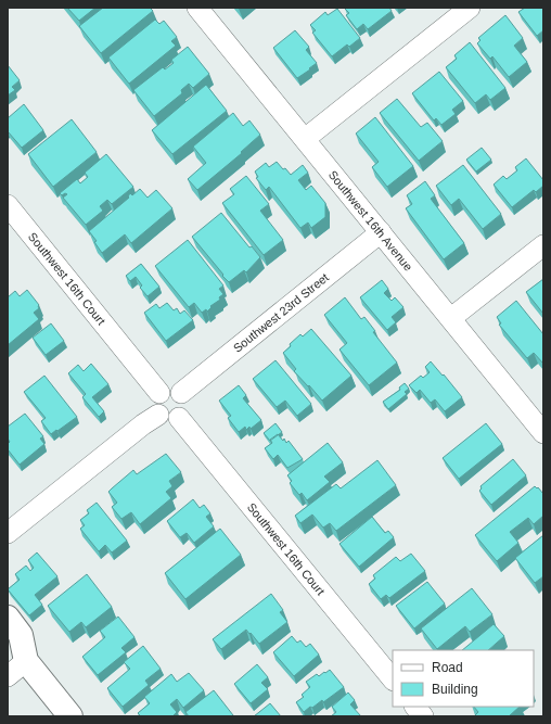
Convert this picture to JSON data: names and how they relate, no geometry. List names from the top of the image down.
{
  "streets": {
    "street": ["Southwest 16th Avenue", "Southwest 16th Court", "Southwest 23rd Street"]
  },
  "crossings": [
    ["Southwest 16th Avenue", "Southwest 23rd Street"],
    ["Southwest 16th Court", "Southwest 23rd Street"]
  ],
  "legend": ["Road", "Building"]
}
